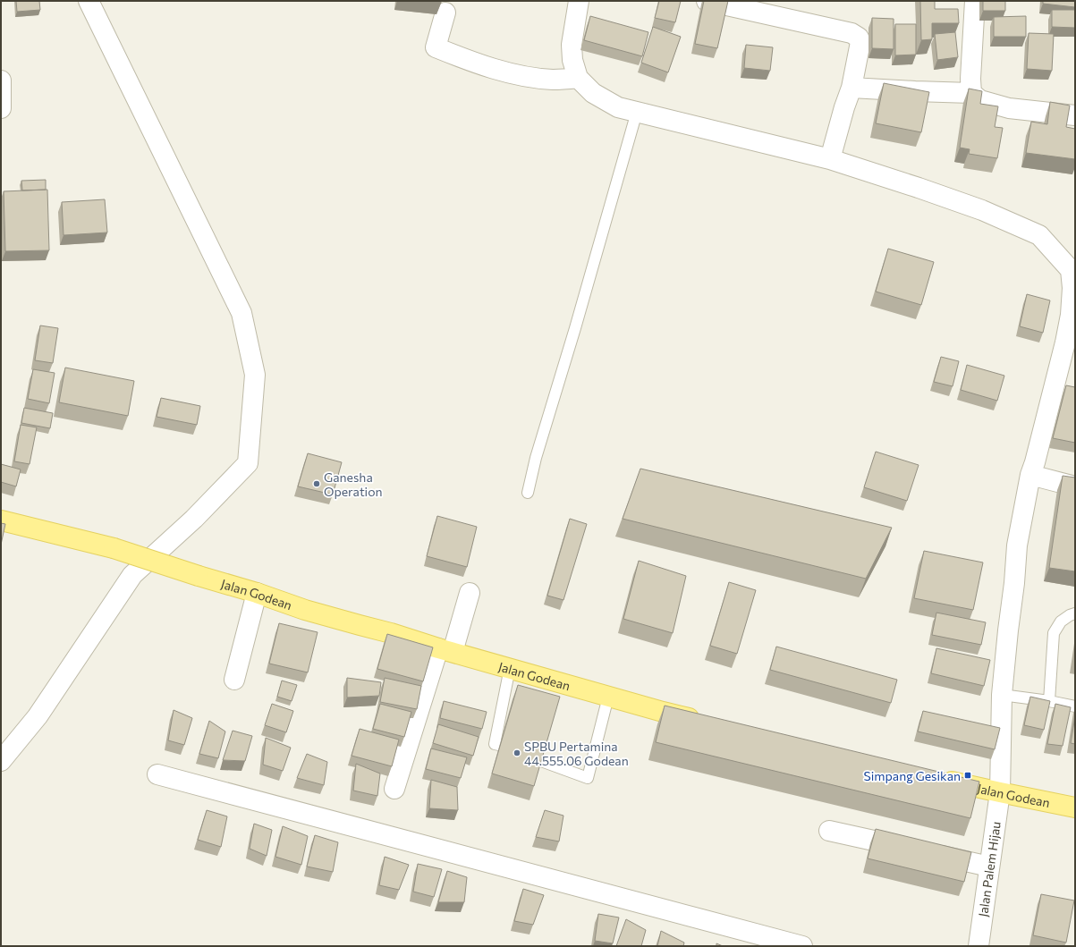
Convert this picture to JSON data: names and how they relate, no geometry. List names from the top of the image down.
{
  "streets": {
    "main road": ["Jalan Godean"],
    "street": ["Jalan Palem Hijau"]
  },
  "crossings": [
    ["Jalan Godean", "Jalan Palem Hijau"]
  ],
  "places": {
    "other": ["Ganesha Operation", "SPBU Pertamina 44.555.06 Godean"],
    "transit": ["Simpang Gesikan"]
  }
}
